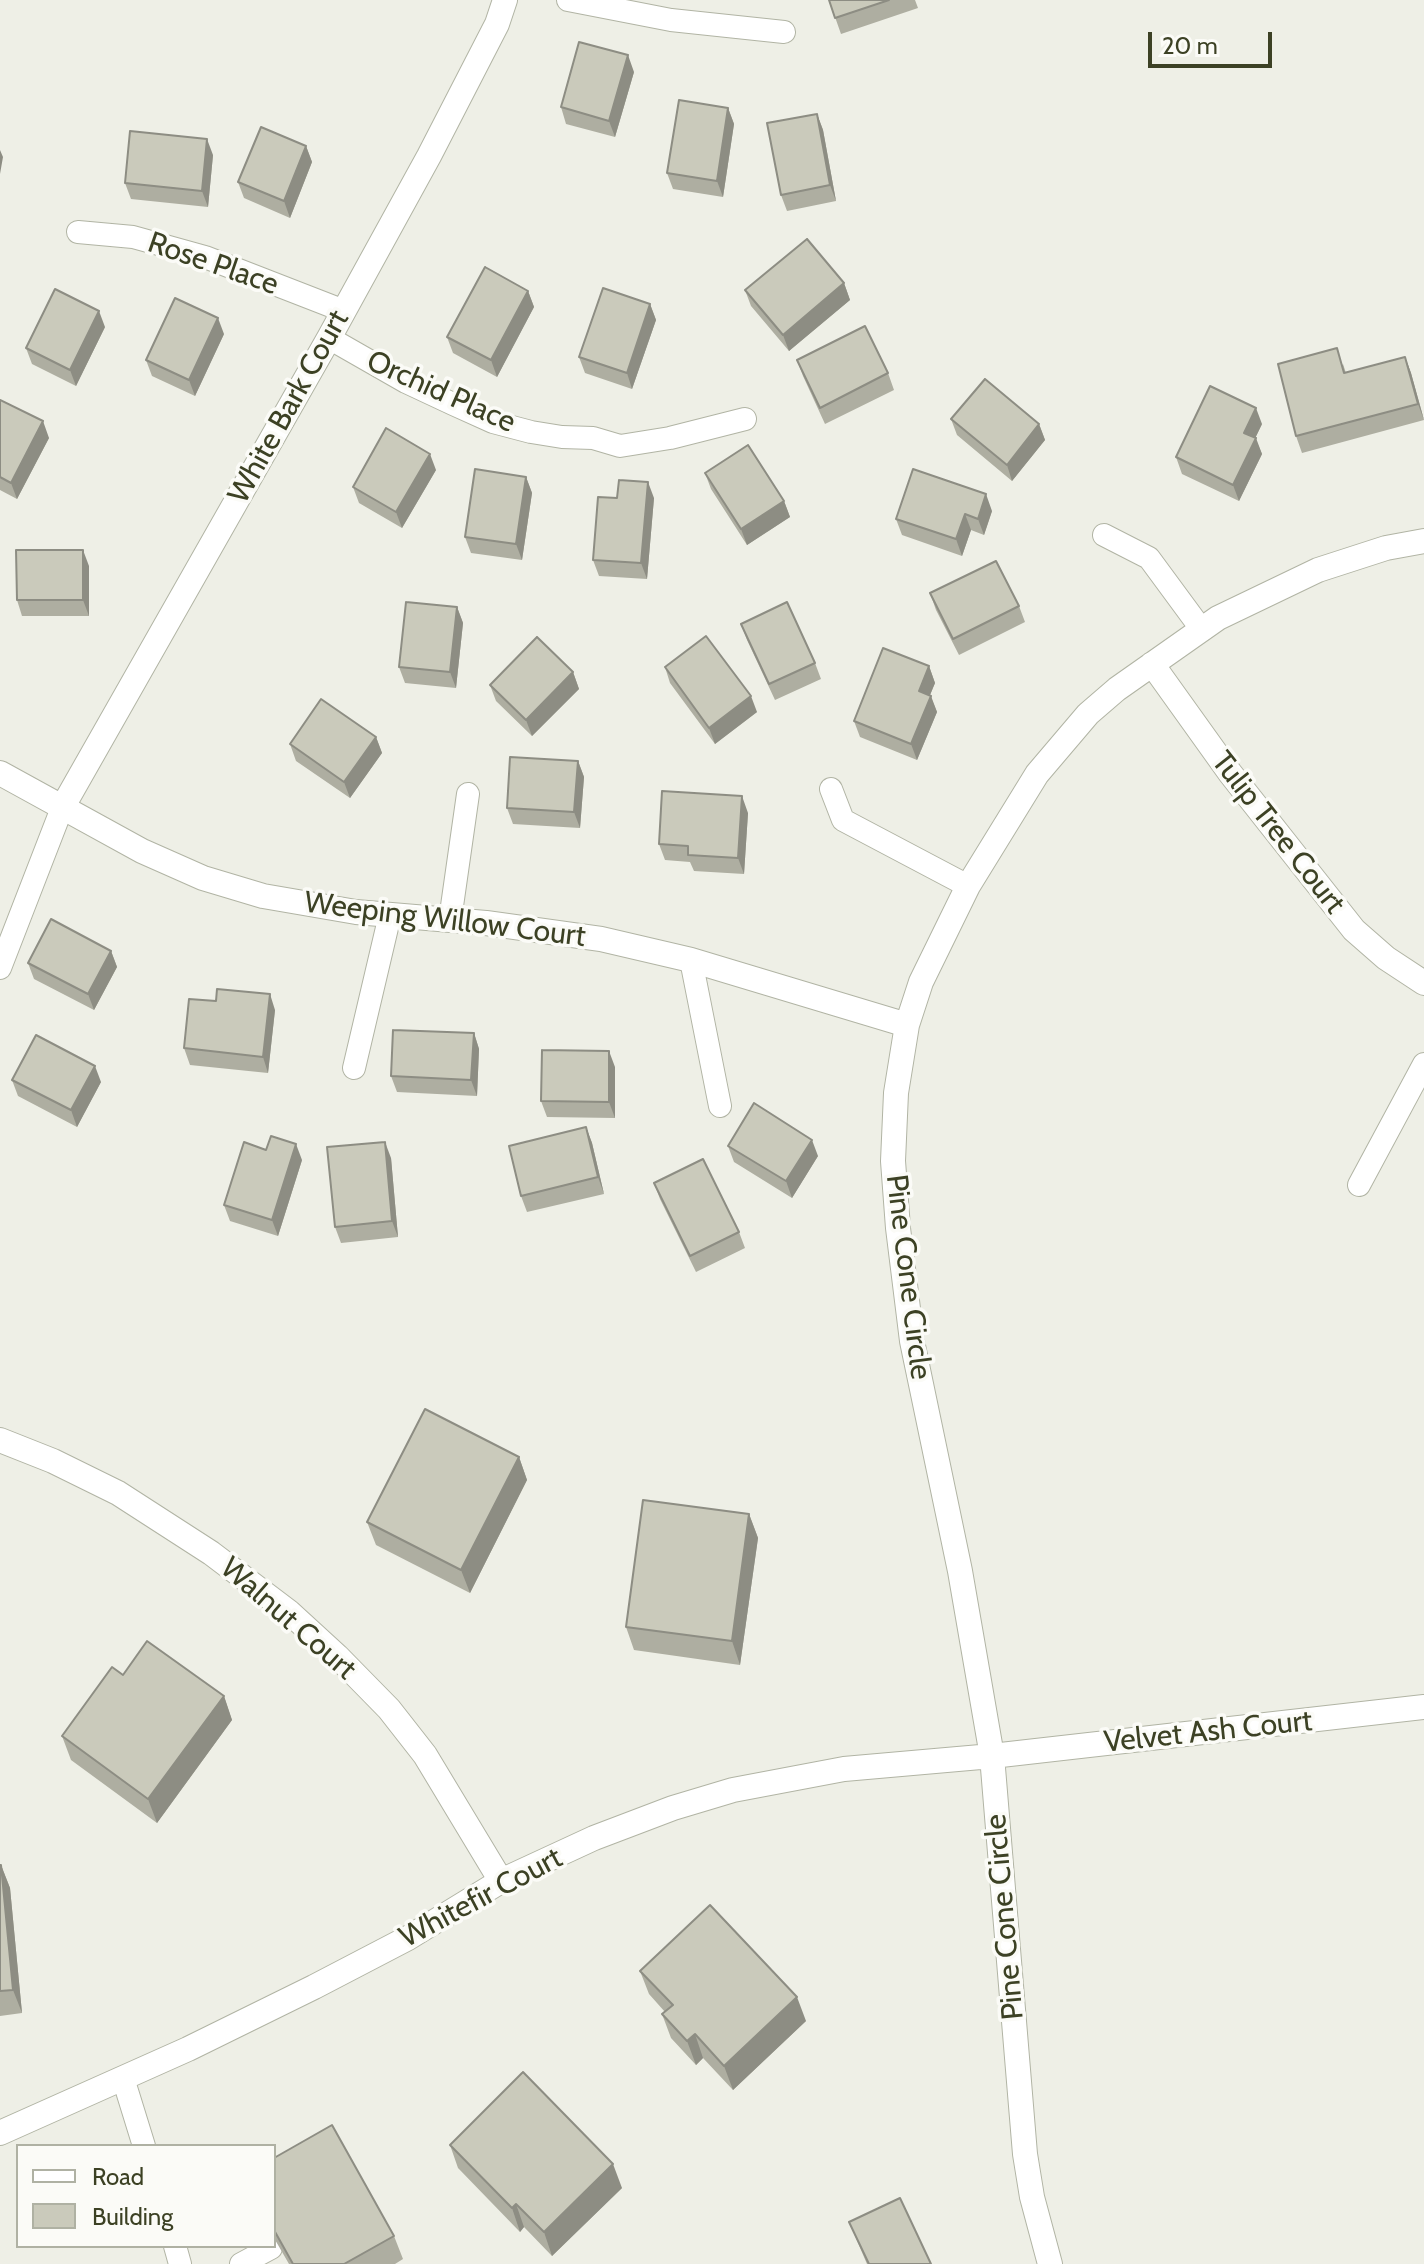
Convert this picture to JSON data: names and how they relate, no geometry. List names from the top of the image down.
{
  "streets": {
    "street": [
      "White Bark Court",
      "Tulip Tree Court",
      "Weeping Willow Court",
      "Pine Cone Circle",
      "Walnut Court",
      "Velvet Ash Court",
      "Whitefir Court"
    ],
    "lane": ["Rose Place", "Orchid Place"]
  },
  "crossings": [
    ["Rose Place", "White Bark Court"],
    ["Orchid Place", "White Bark Court"],
    ["White Bark Court", "Weeping Willow Court"],
    ["Tulip Tree Court", "Pine Cone Circle"],
    ["Weeping Willow Court", "Pine Cone Circle"],
    ["Pine Cone Circle", "Velvet Ash Court"],
    ["Pine Cone Circle", "Whitefir Court"],
    ["Walnut Court", "Whitefir Court"],
    ["Velvet Ash Court", "Whitefir Court"]
  ],
  "legend": ["Road", "Building"],
  "scale_bar": "20 m"
}
